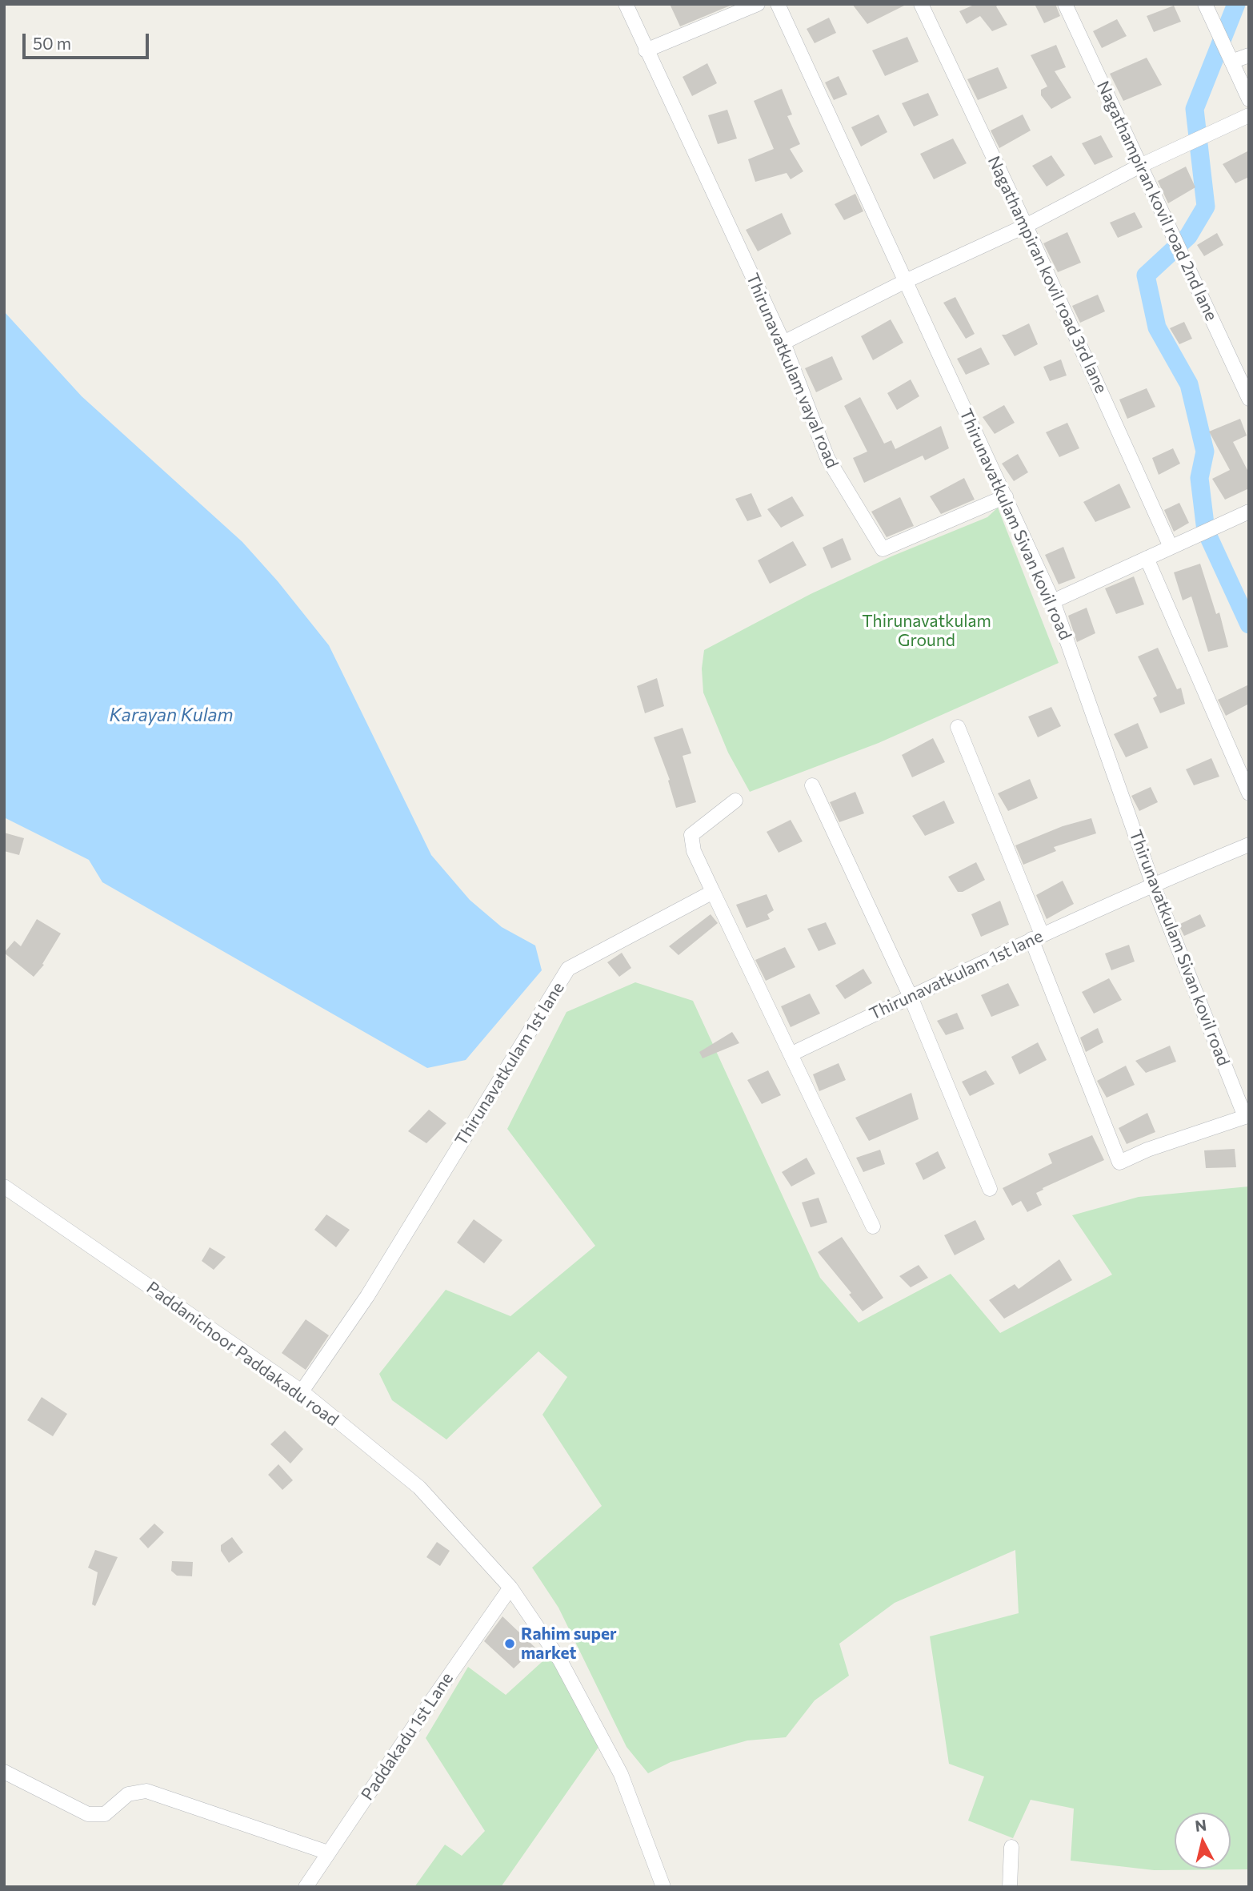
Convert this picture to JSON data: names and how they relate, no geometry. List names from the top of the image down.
{
  "streets": {
    "street": [
      "Nagathampiran kovil road 2nd lane",
      "Nagathampiran kovil road 3rd lane",
      "Thirunavatkulam vayal road",
      "Thirunavatkulam Sivan kovil road",
      "Thirunavatkulam 1st lane",
      "Paddanichoor Paddakadu road",
      "Paddakadu 1st Lane"
    ]
  },
  "crossings": [
    ["Thirunavatkulam vayal road", "Thirunavatkulam Sivan kovil road"],
    ["Thirunavatkulam Sivan kovil road", "Thirunavatkulam 1st lane"],
    ["Thirunavatkulam 1st lane", "Paddanichoor Paddakadu road"],
    ["Paddanichoor Paddakadu road", "Paddakadu 1st Lane"]
  ],
  "water": ["Karayan Kulam"],
  "parks": ["Thirunavatkulam Ground"],
  "places": ["Rahim super market"],
  "scale_bar": "50 m",
  "north": "top"
}
